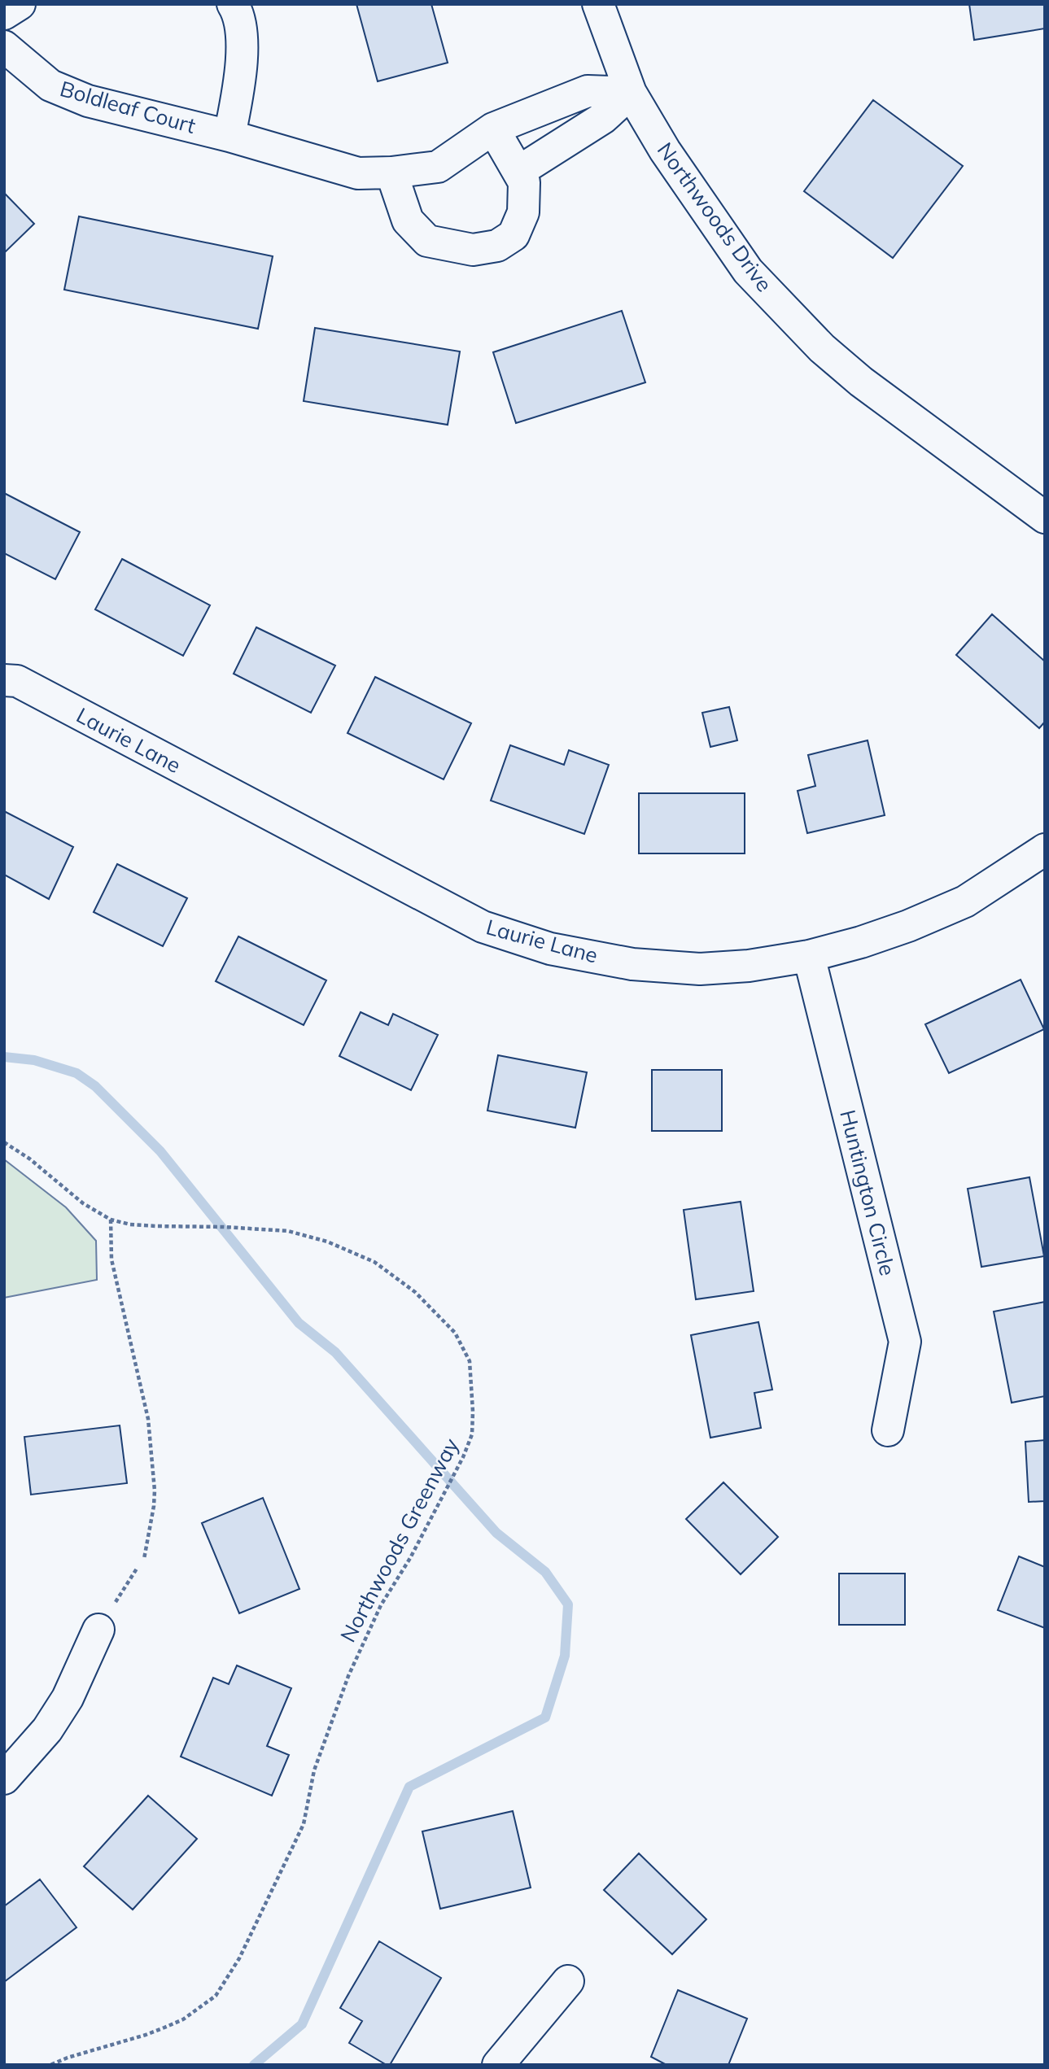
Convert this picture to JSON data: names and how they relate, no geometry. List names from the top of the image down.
{
  "streets": {
    "street": [
      "Boldleaf Court",
      "Northwoods Drive",
      "Laurie Lane",
      "Huntington Circle"
    ],
    "path": ["Northwoods Greenway"]
  },
  "crossings": [
    ["Boldleaf Court", "Northwoods Drive"],
    ["Laurie Lane", "Huntington Circle"]
  ]
}
